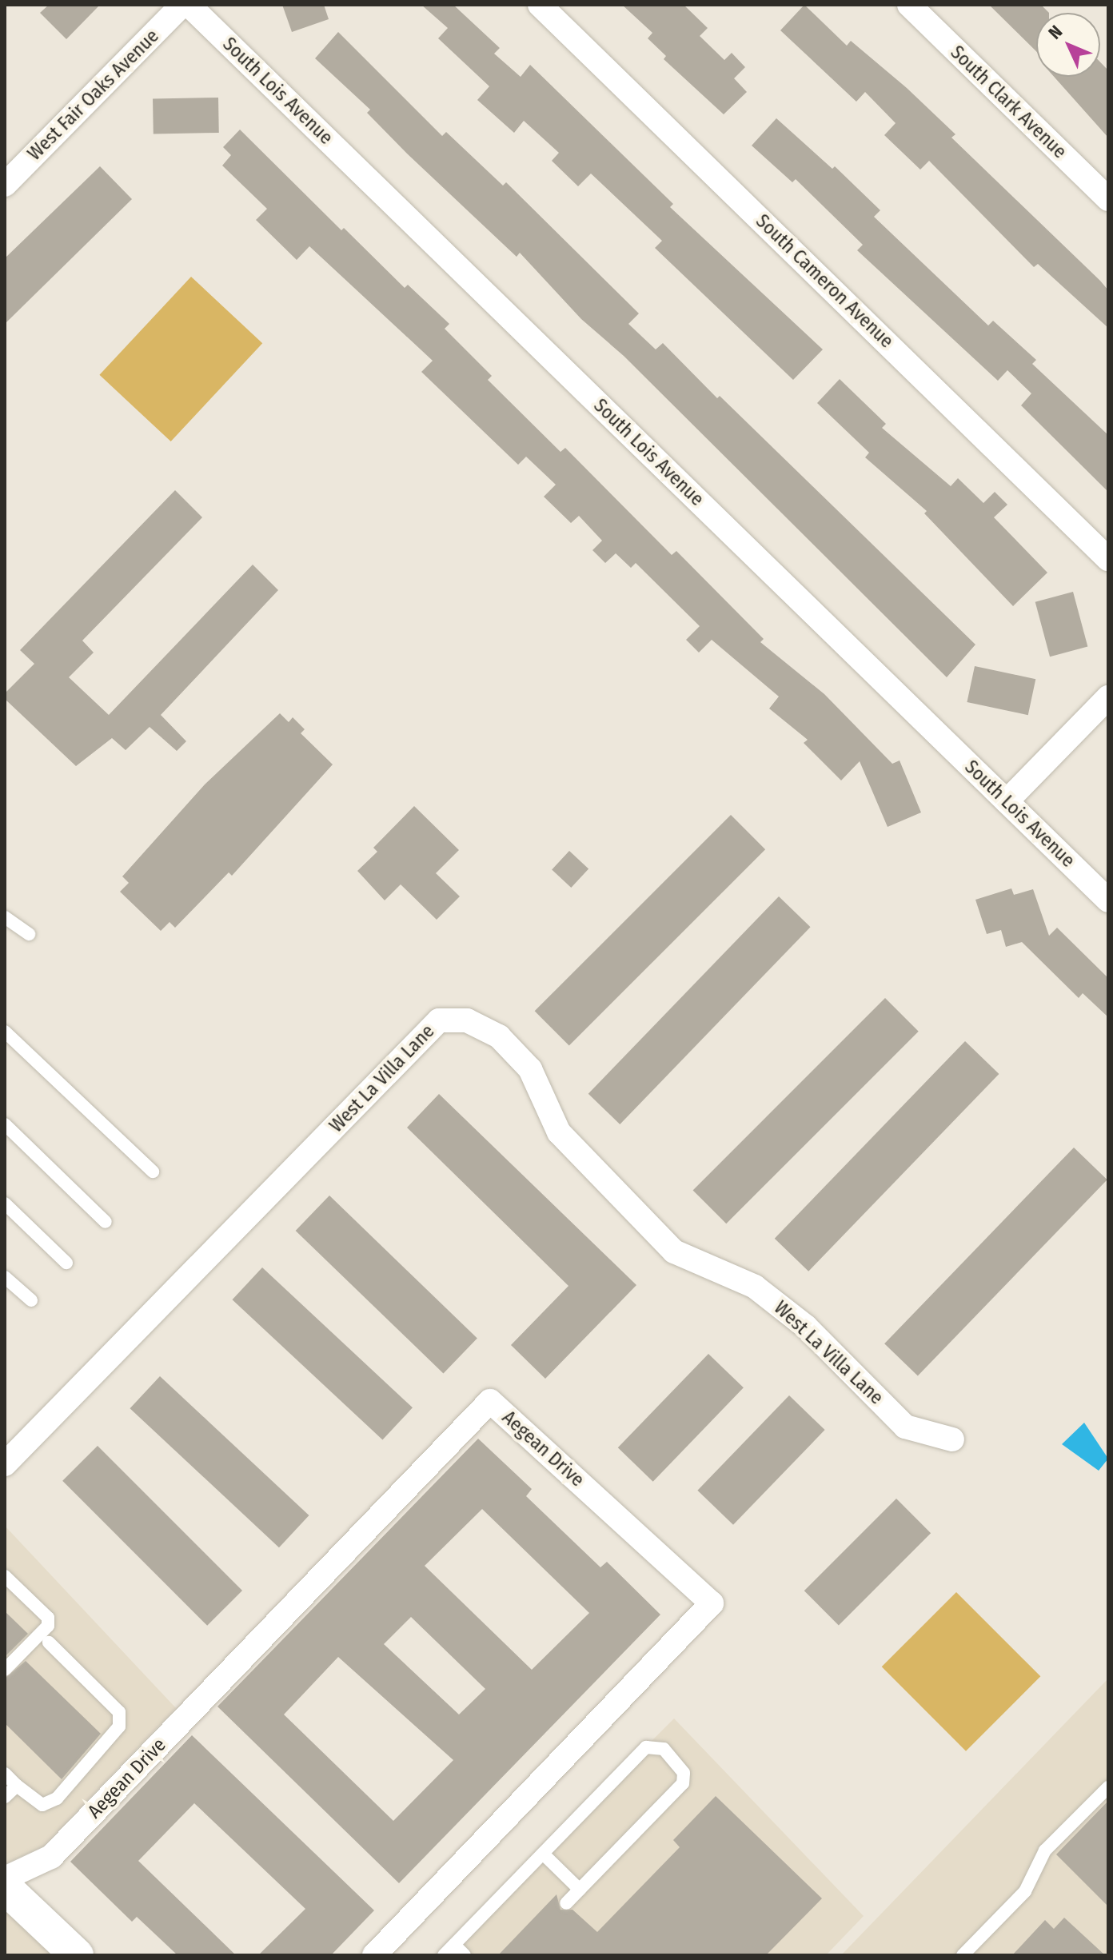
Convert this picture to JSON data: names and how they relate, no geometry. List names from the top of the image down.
{
  "streets": {
    "street": [
      "South Lois Avenue",
      "West Fair Oaks Avenue",
      "South Clark Avenue",
      "South Cameron Avenue",
      "West La Villa Lane",
      "Aegean Drive"
    ]
  },
  "north": "top left"
}
